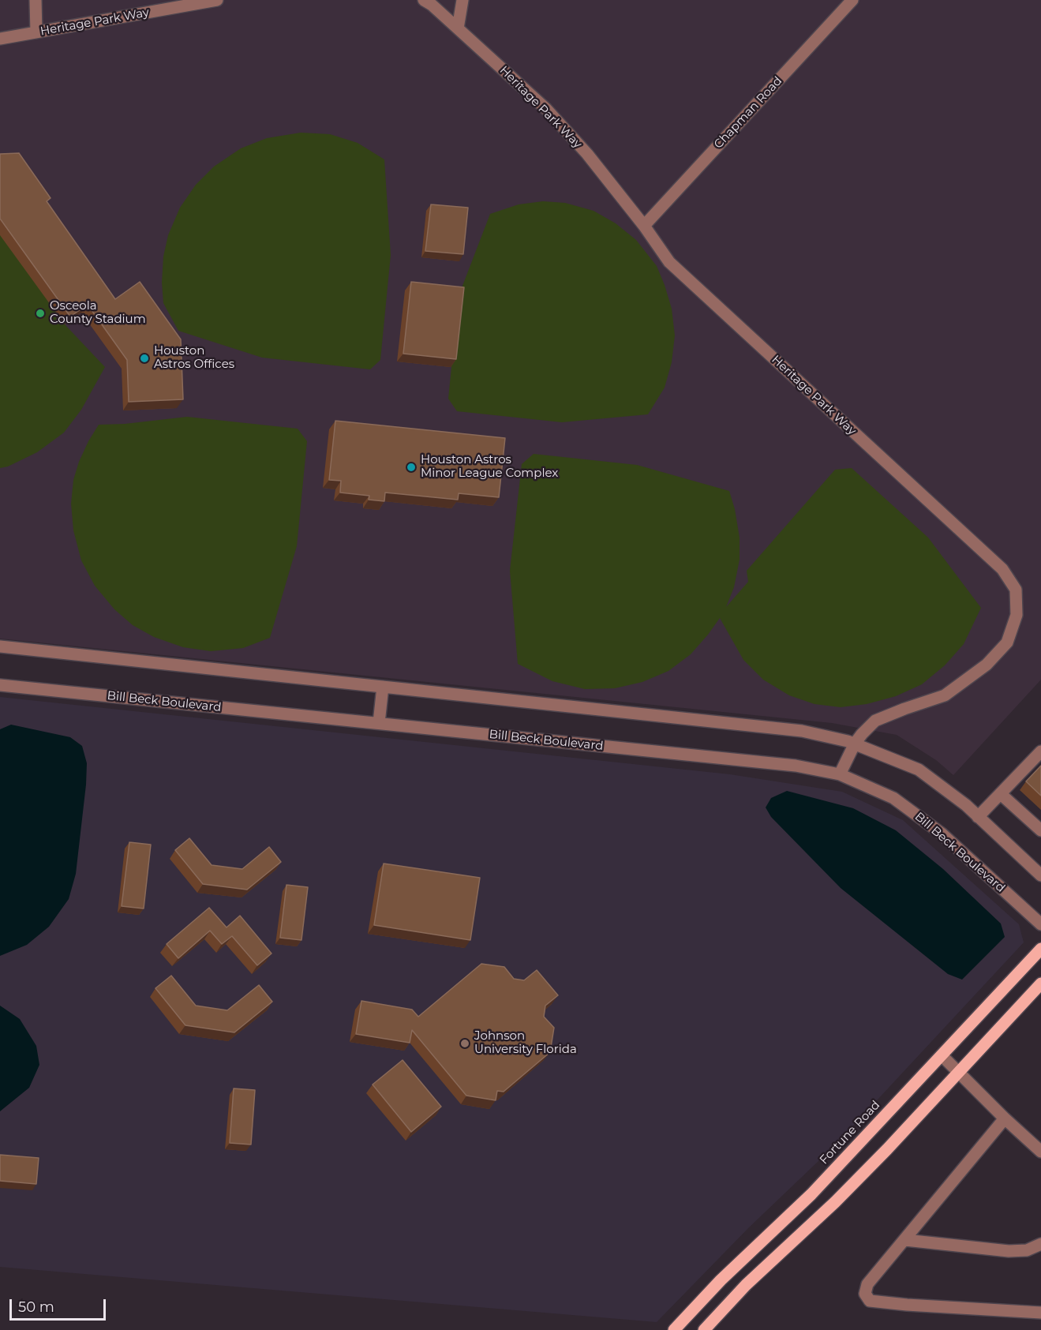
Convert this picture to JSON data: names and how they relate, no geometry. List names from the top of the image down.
{
  "streets": {
    "main road": ["Fortune Road"],
    "street": ["Heritage Park Way", "Chapman Road", "Bill Beck Boulevard"]
  },
  "crossings": [
    ["Heritage Park Way", "Chapman Road"],
    ["Heritage Park Way", "Bill Beck Boulevard"]
  ],
  "places": [
    "Osceola County Stadium",
    "Houston Astros Offices",
    "Houston Astros Minor League Complex",
    "Johnson University Florida"
  ],
  "scale_bar": "50 m"
}
